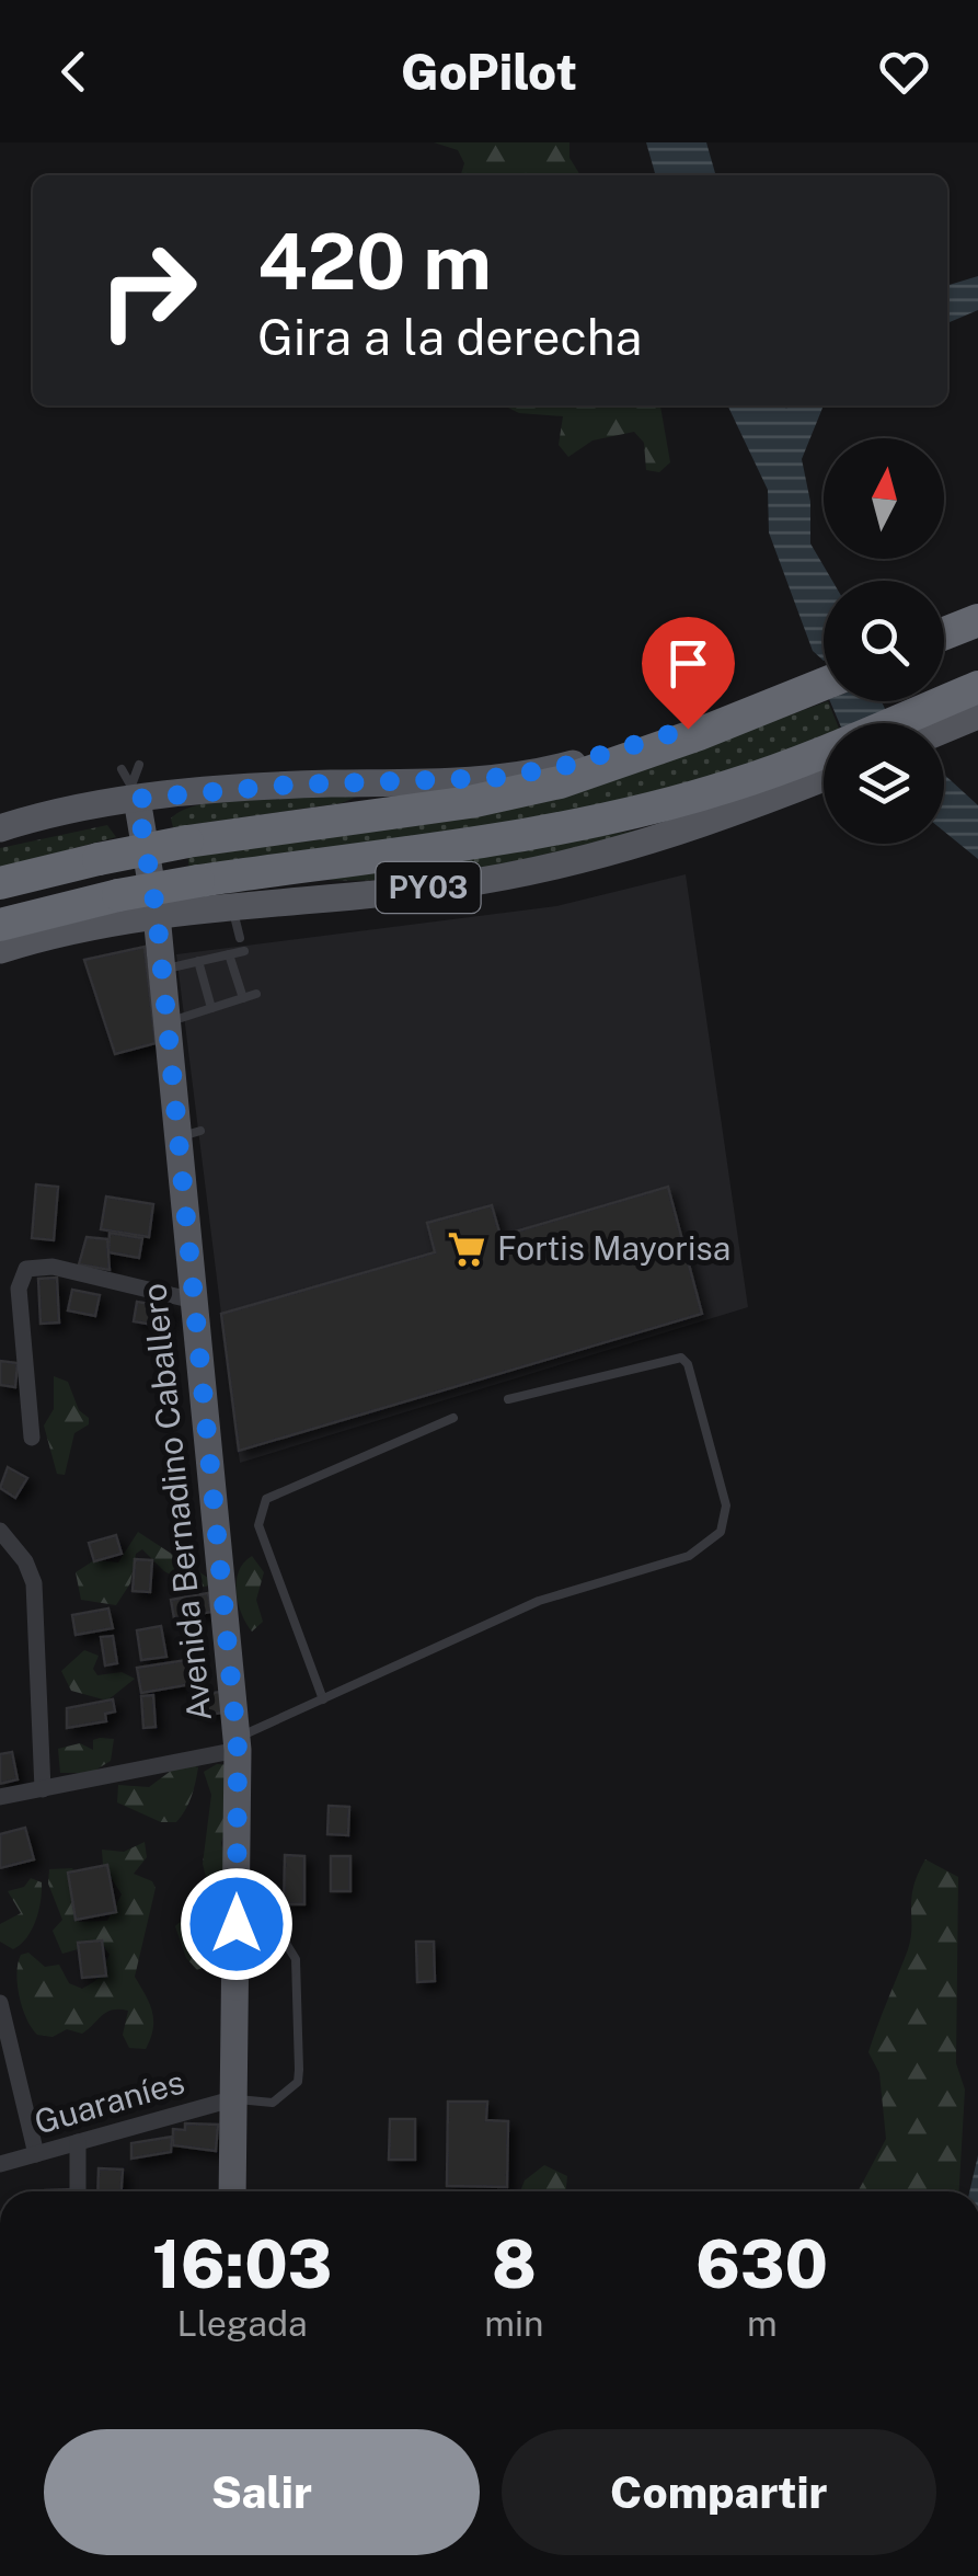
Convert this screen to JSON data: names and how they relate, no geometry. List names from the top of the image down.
{
  "streets": {
    "highway": ["PY03"],
    "main road": ["Avenida Bernadino Caballero"],
    "street": ["Guaraníes"]
  },
  "crossings": [
    ["PY03", "Avenida Bernadino Caballero"],
    ["Avenida Bernadino Caballero", "Guaraníes"]
  ],
  "places": {
    "supermarket": ["Fortis Mayorisa"]
  },
  "north": "top",
  "page": {
    "header": "GoPilot",
    "turn": ["420 m", "Gira a la derecha"],
    "eta": [
      "16:03",
      "Llegada",
      "8",
      "min",
      "630",
      "m"
    ],
    "buttons": ["Salir", "Compartir"]
  }
}
